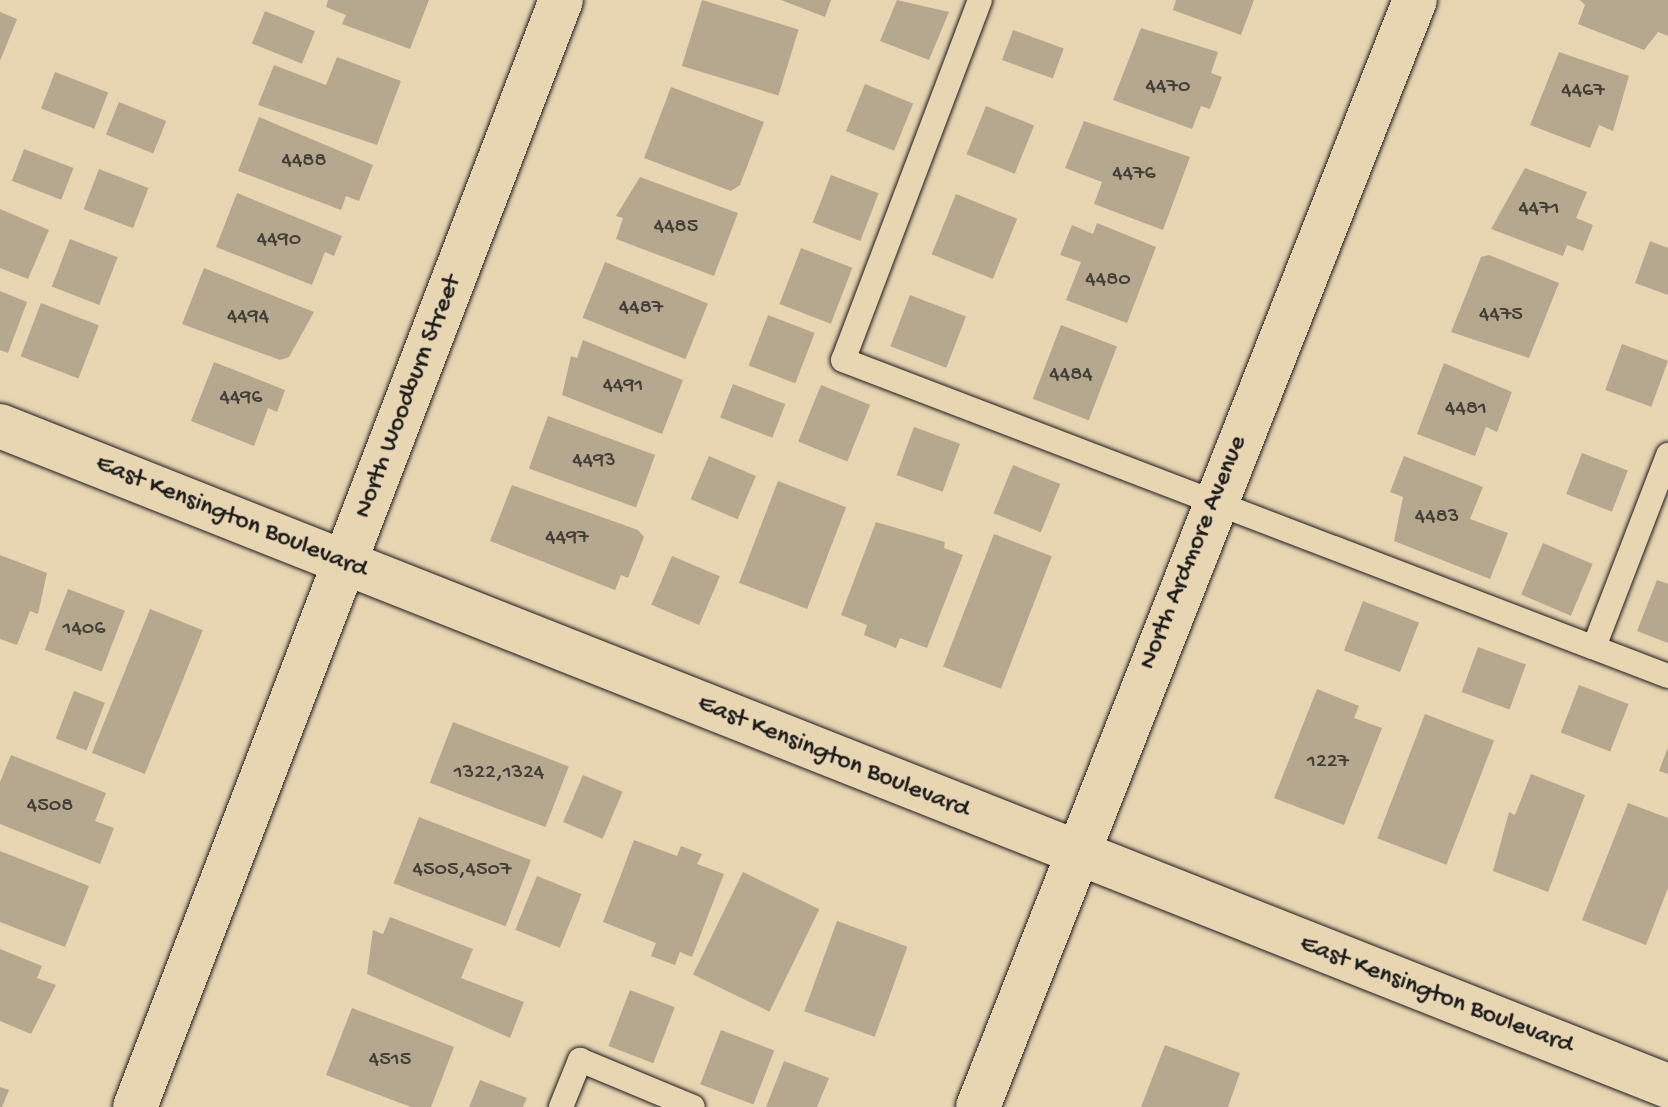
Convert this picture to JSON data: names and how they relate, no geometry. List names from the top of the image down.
{
  "streets": {
    "street": ["North Woodburn Street", "East Kensington Boulevard", "North Ardmore Avenue"]
  },
  "crossings": [
    ["North Woodburn Street", "East Kensington Boulevard"],
    ["East Kensington Boulevard", "North Ardmore Avenue"]
  ],
  "house_numbers": [
    "4470",
    "4467",
    "4488",
    "4476",
    "4471",
    "4485",
    "4490",
    "4480",
    "4487",
    "4475",
    "4494",
    "4484",
    "4491",
    "4496",
    "4481",
    "4493",
    "4483",
    "4497",
    "1406",
    "1227",
    "1322,1324",
    "4508",
    "4505,4507",
    "4515"
  ]
}
